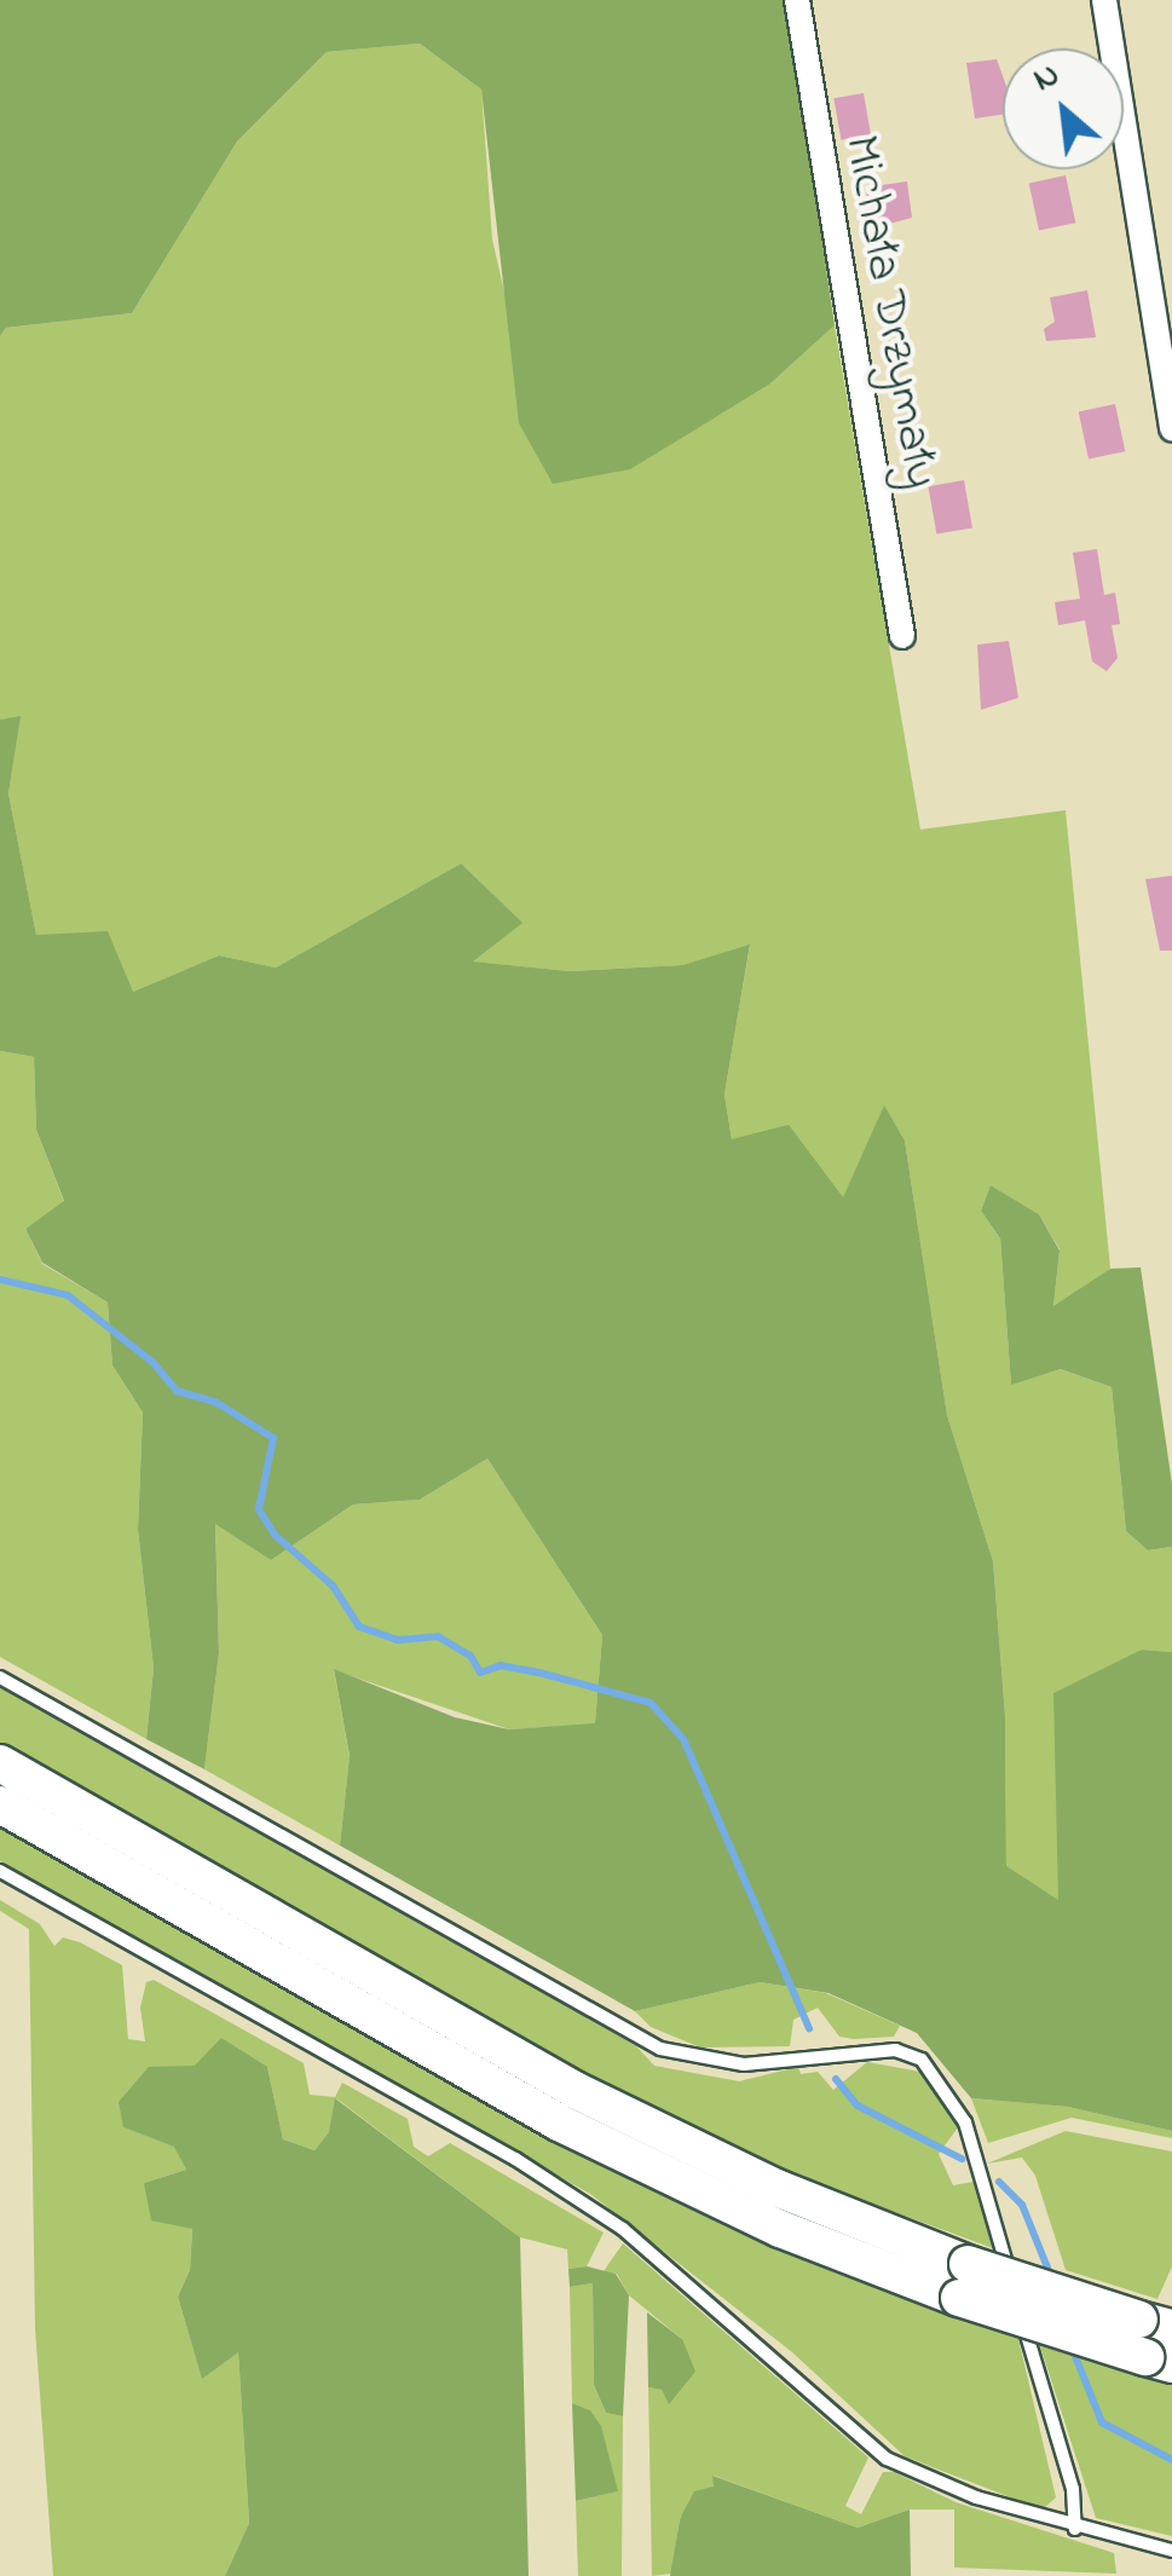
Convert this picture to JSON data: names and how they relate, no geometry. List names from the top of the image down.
{
  "streets": {
    "street": ["Michała Drzymały"]
  },
  "north": "top left"
}
